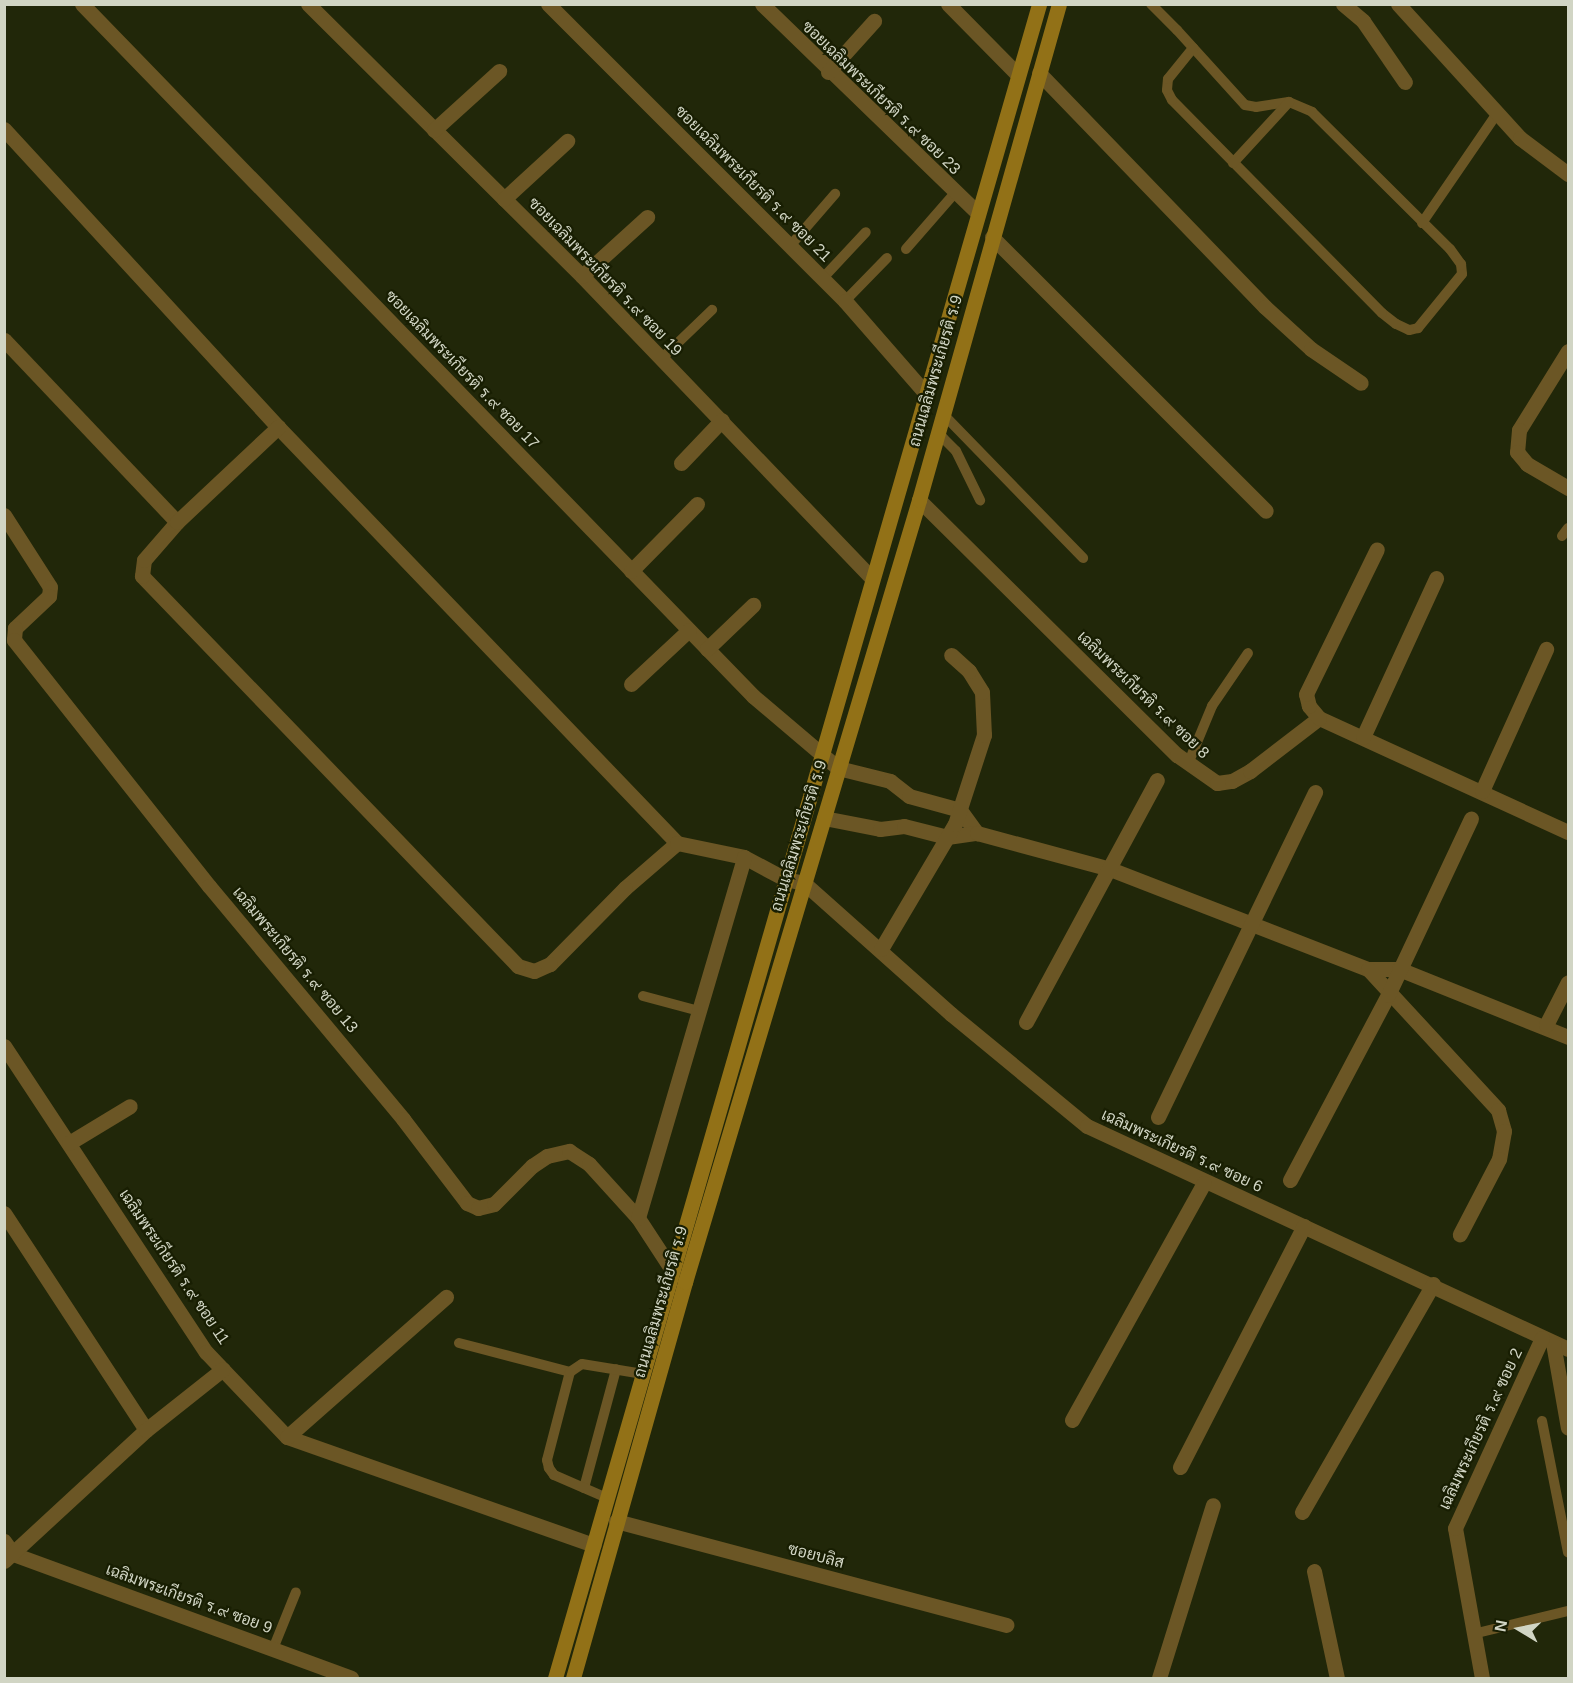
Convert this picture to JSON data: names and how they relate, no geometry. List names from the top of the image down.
{
  "streets": {
    "main road": ["ถนนเฉลิมพระเกียรติ ร.9"],
    "street": [
      "ซอยเฉลิมพระเกียรติ ร.๙ ซอย 23",
      "ซอยเฉลิมพระเกียรติ ร.๙ ซอย 21",
      "ซอยเฉลิมพระเกียรติ ร.๙ ซอย 19",
      "ซอยเฉลิมพระเกียรติ ร.๙ ซอย 17",
      "เฉลิมพระเกียรติ ร.๙ ซอย 8",
      "เฉลิมพระเกียรติ ร.๙ ซอย 13",
      "เฉลิมพระเกียรติ ร.๙ ซอย 6",
      "เฉลิมพระเกียรติ ร.๙ ซอย 11",
      "เฉลิมพระเกียรติ ร.๙ ซอย 2",
      "ซอยบลิส",
      "เฉลิมพระเกียรติ ร.๙ ซอย 9"
    ]
  },
  "crossings": [
    ["ซอยเฉลิมพระเกียรติ ร.๙ ซอย 23", "ถนนเฉลิมพระเกียรติ ร.9"],
    ["ซอยเฉลิมพระเกียรติ ร.๙ ซอย 21", "ถนนเฉลิมพระเกียรติ ร.9"],
    ["ซอยเฉลิมพระเกียรติ ร.๙ ซอย 19", "ถนนเฉลิมพระเกียรติ ร.9"],
    ["ซอยเฉลิมพระเกียรติ ร.๙ ซอย 17", "ถนนเฉลิมพระเกียรติ ร.9"],
    ["ถนนเฉลิมพระเกียรติ ร.9", "เฉลิมพระเกียรติ ร.๙ ซอย 8"],
    ["ถนนเฉลิมพระเกียรติ ร.9", "เฉลิมพระเกียรติ ร.๙ ซอย 13"],
    ["ถนนเฉลิมพระเกียรติ ร.9", "เฉลิมพระเกียรติ ร.๙ ซอย 6"],
    ["ถนนเฉลิมพระเกียรติ ร.9", "เฉลิมพระเกียรติ ร.๙ ซอย 11"],
    ["ถนนเฉลิมพระเกียรติ ร.9", "ซอยบลิส"],
    ["เฉลิมพระเกียรติ ร.๙ ซอย 6", "เฉลิมพระเกียรติ ร.๙ ซอย 2"]
  ],
  "north": "left"
}
